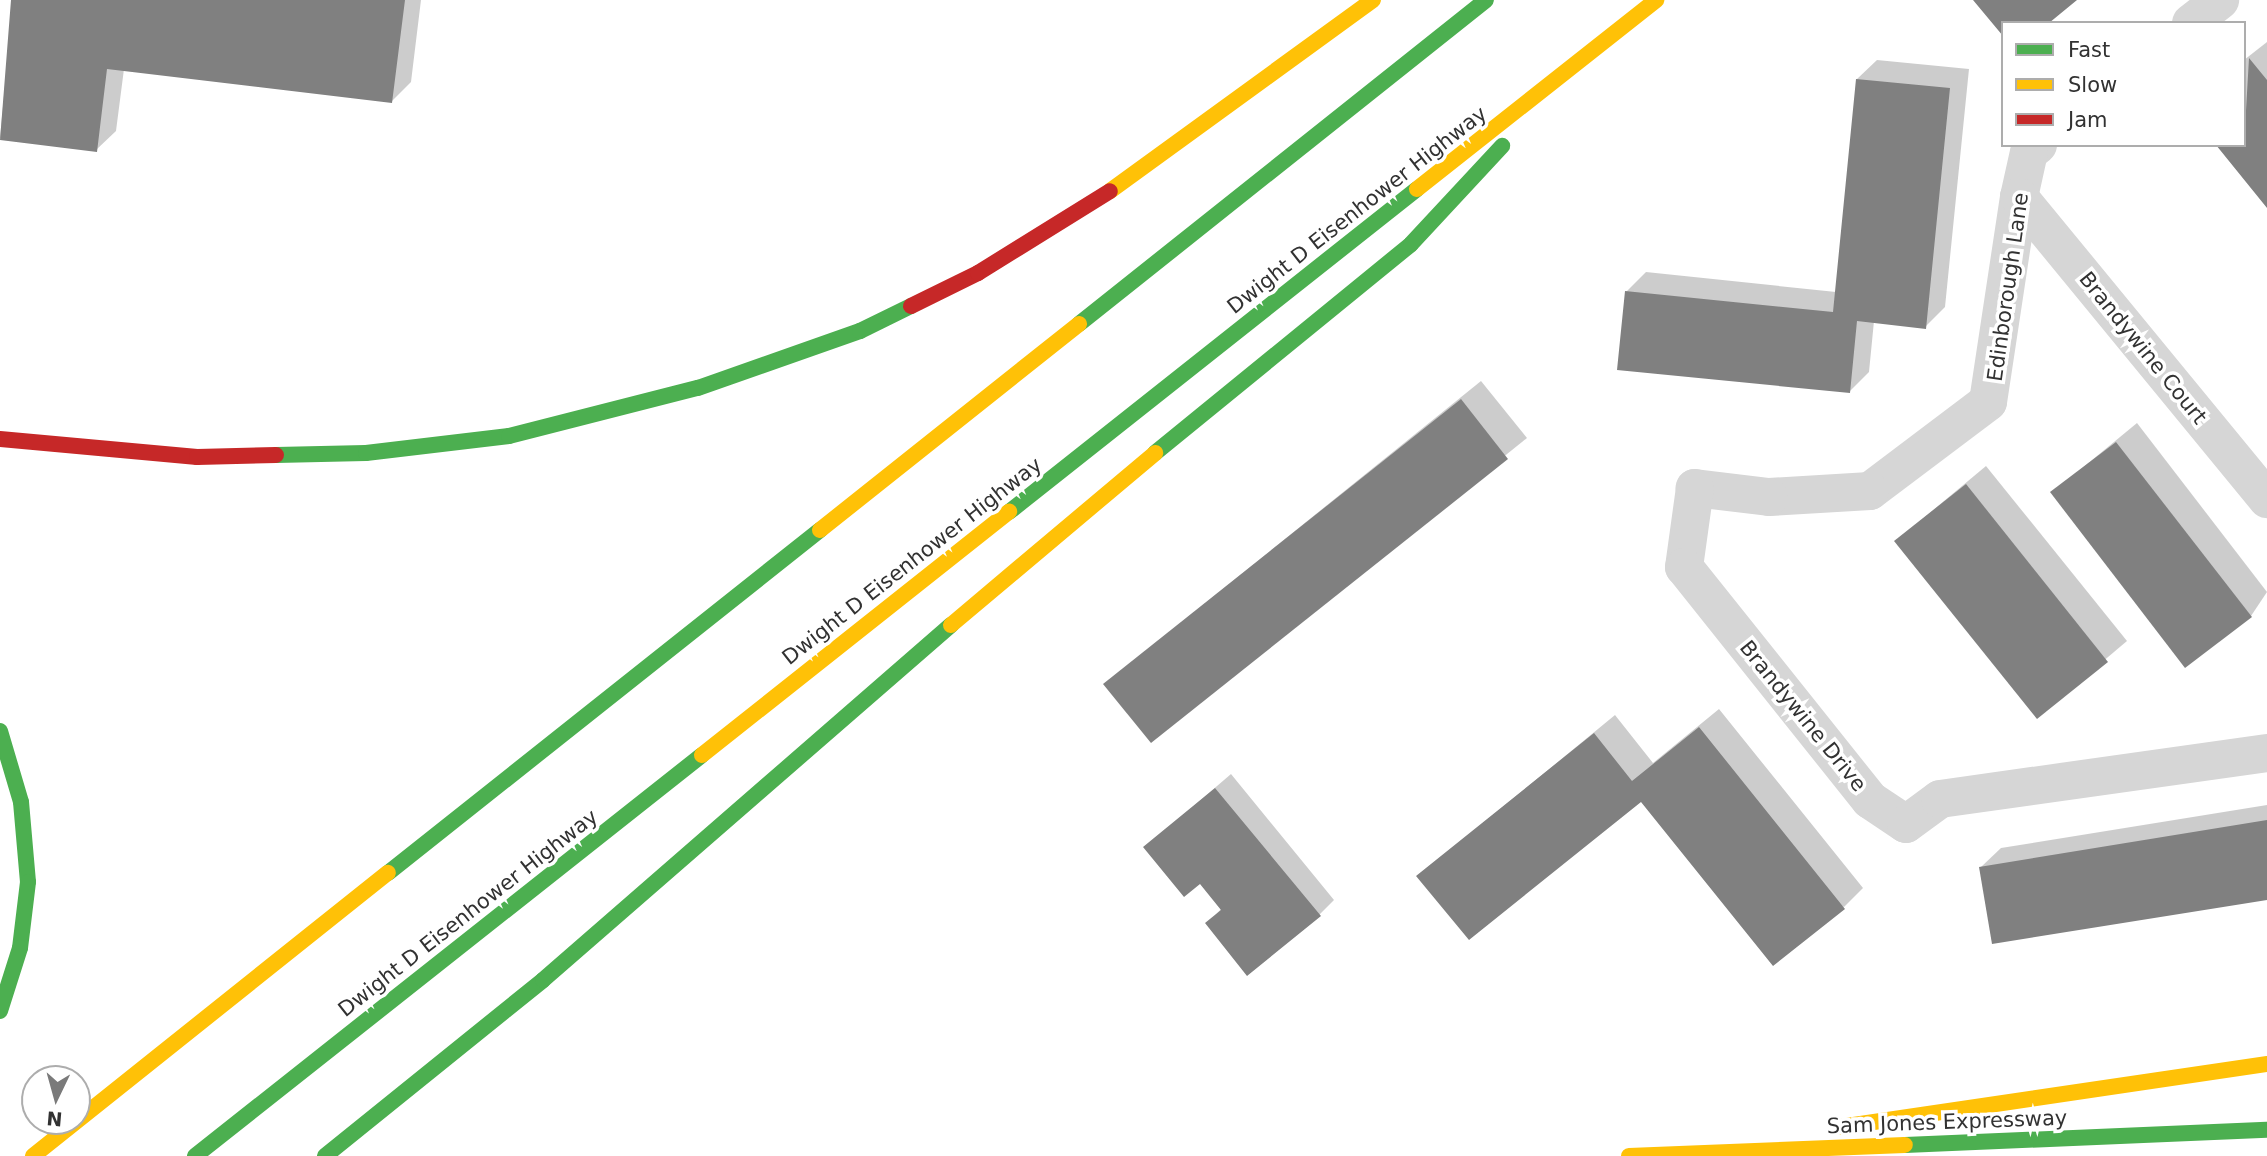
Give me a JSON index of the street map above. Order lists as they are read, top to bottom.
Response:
{
  "streets": {
    "highway": ["Dwight D Eisenhower Highway", "Sam Jones Expressway"],
    "street": ["Edinborough Lane", "Brandywine Court", "Brandywine Drive"]
  },
  "crossings": [
    ["Edinborough Lane", "Brandywine Court"],
    ["Edinborough Lane", "Brandywine Drive"]
  ],
  "legend": ["Fast", "Slow", "Jam"],
  "north": "bottom"
}
